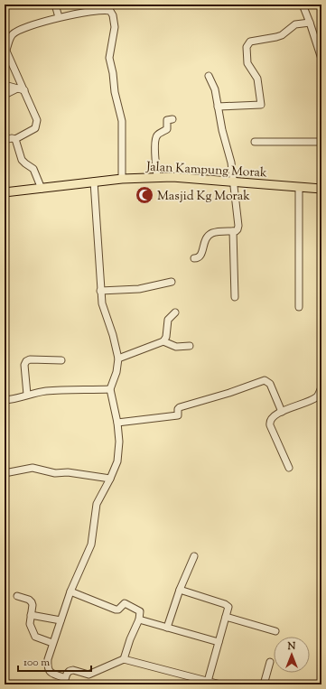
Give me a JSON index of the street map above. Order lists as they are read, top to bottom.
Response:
{
  "streets": {
    "main road": ["Jalan Kampung Morak"]
  },
  "places": {
    "mosque": ["Masjid Kg Morak"]
  },
  "scale_bar": "100 m",
  "north": "top"
}
